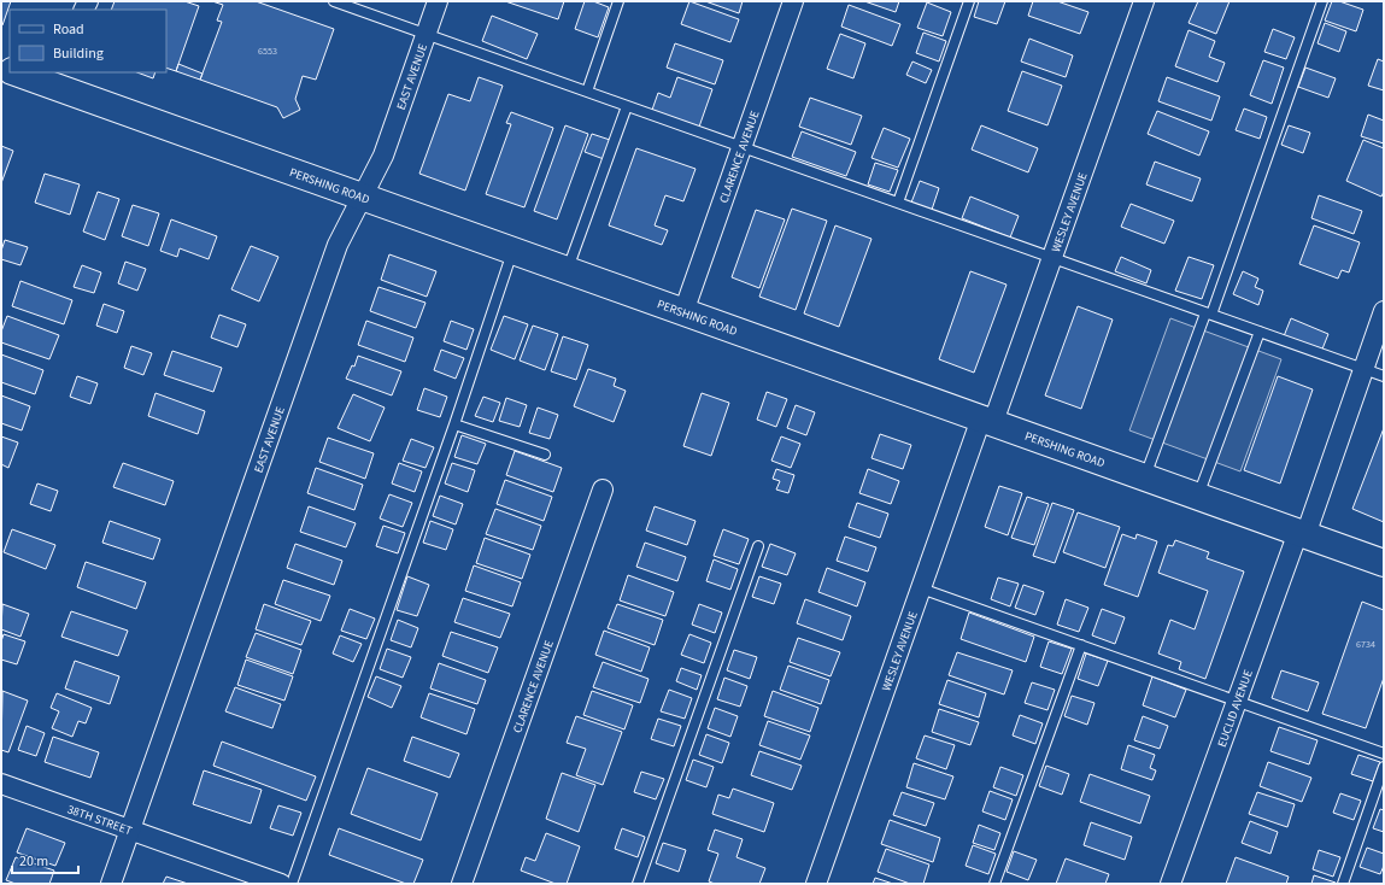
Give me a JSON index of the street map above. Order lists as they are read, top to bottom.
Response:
{
  "streets": {
    "main road": ["PERSHING ROAD"],
    "street": [
      "EAST AVENUE",
      "CLARENCE AVENUE",
      "WESLEY AVENUE",
      "EUCLID AVENUE",
      "38TH STREET"
    ]
  },
  "crossings": [
    ["EAST AVENUE", "PERSHING ROAD"],
    ["EAST AVENUE", "38TH STREET"],
    ["CLARENCE AVENUE", "PERSHING ROAD"],
    ["PERSHING ROAD", "WESLEY AVENUE"],
    ["PERSHING ROAD", "EUCLID AVENUE"]
  ],
  "house_numbers": ["6553", "6734"],
  "legend": ["Road", "Building"],
  "scale_bar": "20 m"
}
